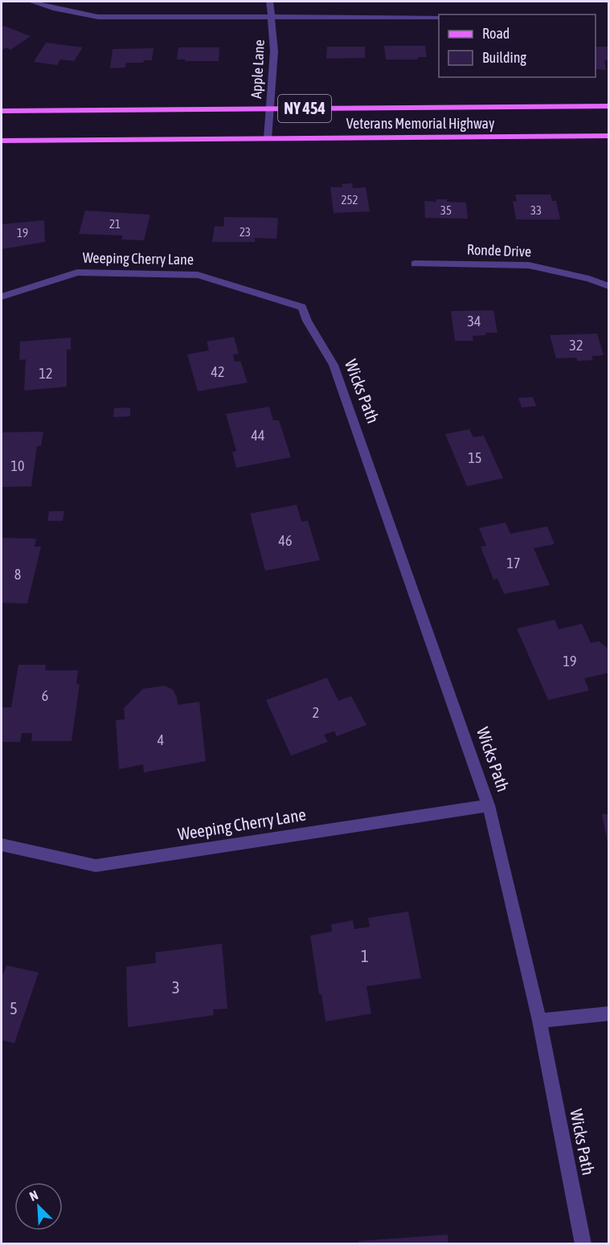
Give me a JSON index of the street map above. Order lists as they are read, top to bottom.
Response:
{
  "streets": {
    "main road": ["NY 454", "Veterans Memorial Highway"],
    "street": [
      "Apple Lane",
      "Ronde Drive",
      "Weeping Cherry Lane",
      "Wicks Path"
    ]
  },
  "crossings": [
    ["Apple Lane", "Veterans Memorial Highway"],
    ["Weeping Cherry Lane", "Wicks Path"]
  ],
  "house_numbers": [
    "252",
    "35",
    "33",
    "21",
    "23",
    "19",
    "34",
    "32",
    "42",
    "12",
    "44",
    "15",
    "10",
    "46",
    "17",
    "8",
    "19",
    "6",
    "2",
    "4",
    "1",
    "3",
    "5"
  ],
  "legend": ["Road", "Building"],
  "north": "top left"
}
